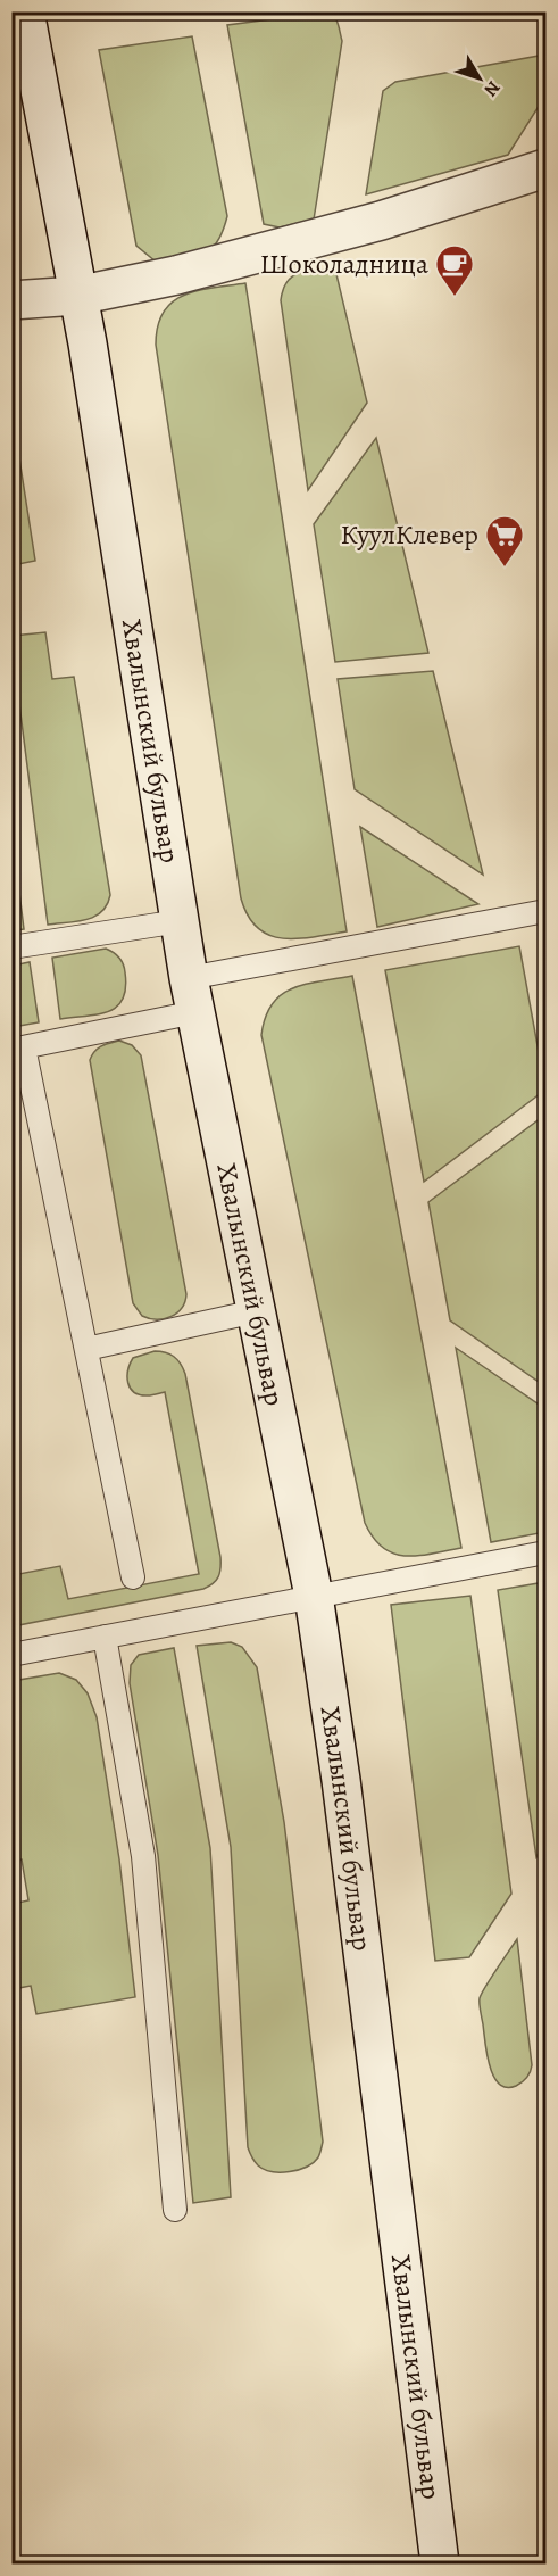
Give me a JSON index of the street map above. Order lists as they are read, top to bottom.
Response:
{
  "streets": {
    "street": ["Хвалынский бульвар"]
  },
  "places": {
    "cafe": ["Шоколадница"],
    "supermarket": ["КуулКлевер"]
  },
  "north": "bottom right"
}
